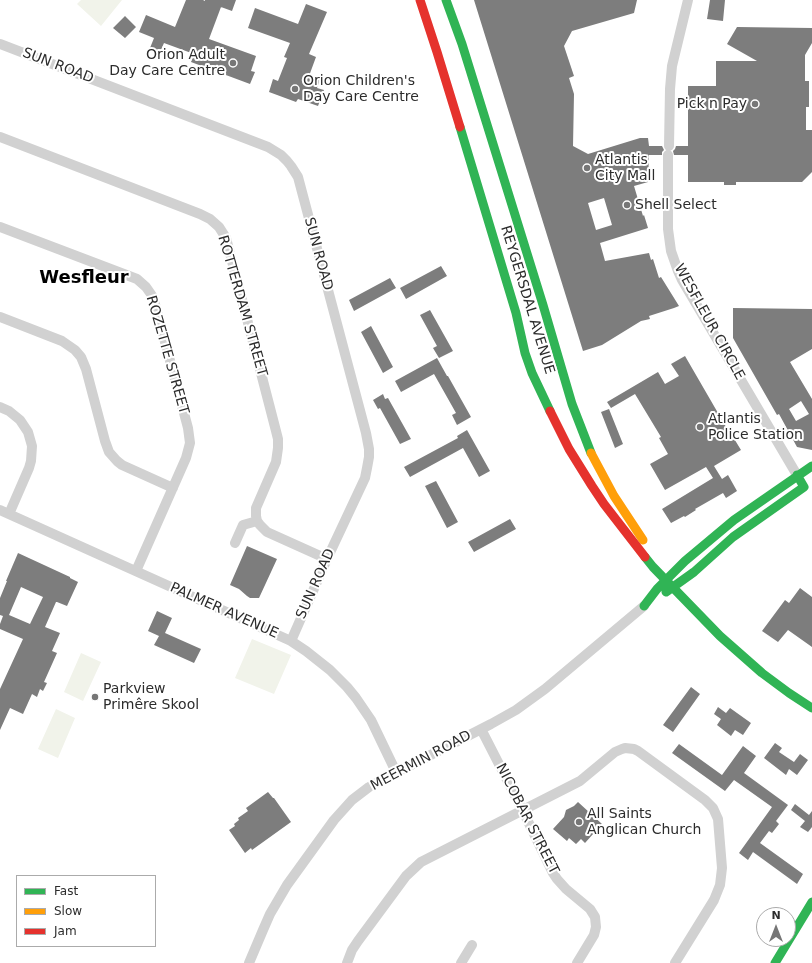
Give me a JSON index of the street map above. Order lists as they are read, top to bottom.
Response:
{
  "streets": {
    "main road": ["REYGERSDAL AVENUE", "WESFLEUR CIRCLE", "MEERMIN ROAD"],
    "street": [
      "SUN ROAD",
      "ROTTERDAM STREET",
      "ROZETTE STREET",
      "PALMER AVENUE",
      "NICOBAR STREET"
    ]
  },
  "crossings": [
    ["SUN ROAD", "PALMER AVENUE"],
    ["REYGERSDAL AVENUE", "WESFLEUR CIRCLE"],
    ["REYGERSDAL AVENUE", "MEERMIN ROAD"],
    ["WESFLEUR CIRCLE", "MEERMIN ROAD"],
    ["ROZETTE STREET", "PALMER AVENUE"],
    ["PALMER AVENUE", "MEERMIN ROAD"],
    ["MEERMIN ROAD", "NICOBAR STREET"]
  ],
  "districts": ["Wesfleur"],
  "places": [
    "Orion Adult Day Care Centre",
    "Orion Children's Day Care Centre",
    "Pick n Pay",
    "Atlantis City Mall",
    "Shell Select",
    "Atlantis Police Station",
    "Parkview Primêre Skool",
    "All Saints Anglican Church"
  ],
  "legend": ["Fast", "Slow", "Jam"],
  "north": "top"
}
